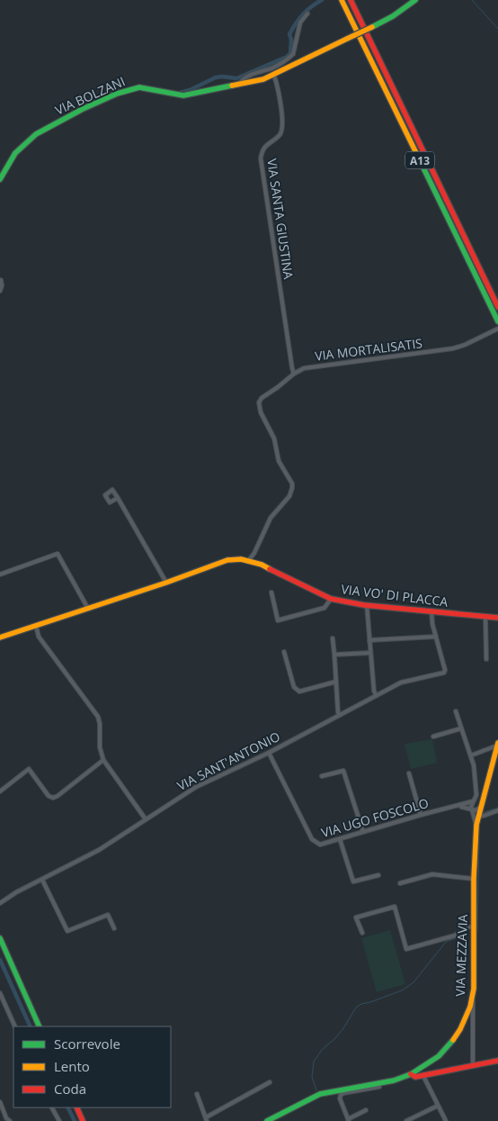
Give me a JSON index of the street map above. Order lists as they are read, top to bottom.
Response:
{
  "streets": {
    "main road": [
      "VIA BOLZANI",
      "A13",
      "VIA VO' DI PLACCA",
      "VIA MEZZAVIA"
    ],
    "street": [
      "VIA SANTA GIUSTINA",
      "VIA MORTALISATIS",
      "VIA SANT'ANTONIO",
      "VIA UGO FOSCOLO"
    ]
  },
  "crossings": [
    ["VIA BOLZANI", "VIA SANTA GIUSTINA"],
    ["VIA SANTA GIUSTINA", "VIA MORTALISATIS"],
    ["VIA MORTALISATIS", "VIA VO' DI PLACCA"],
    ["VIA SANT'ANTONIO", "VIA UGO FOSCOLO"]
  ],
  "legend": ["Scorrevole", "Lento", "Coda"]
}
